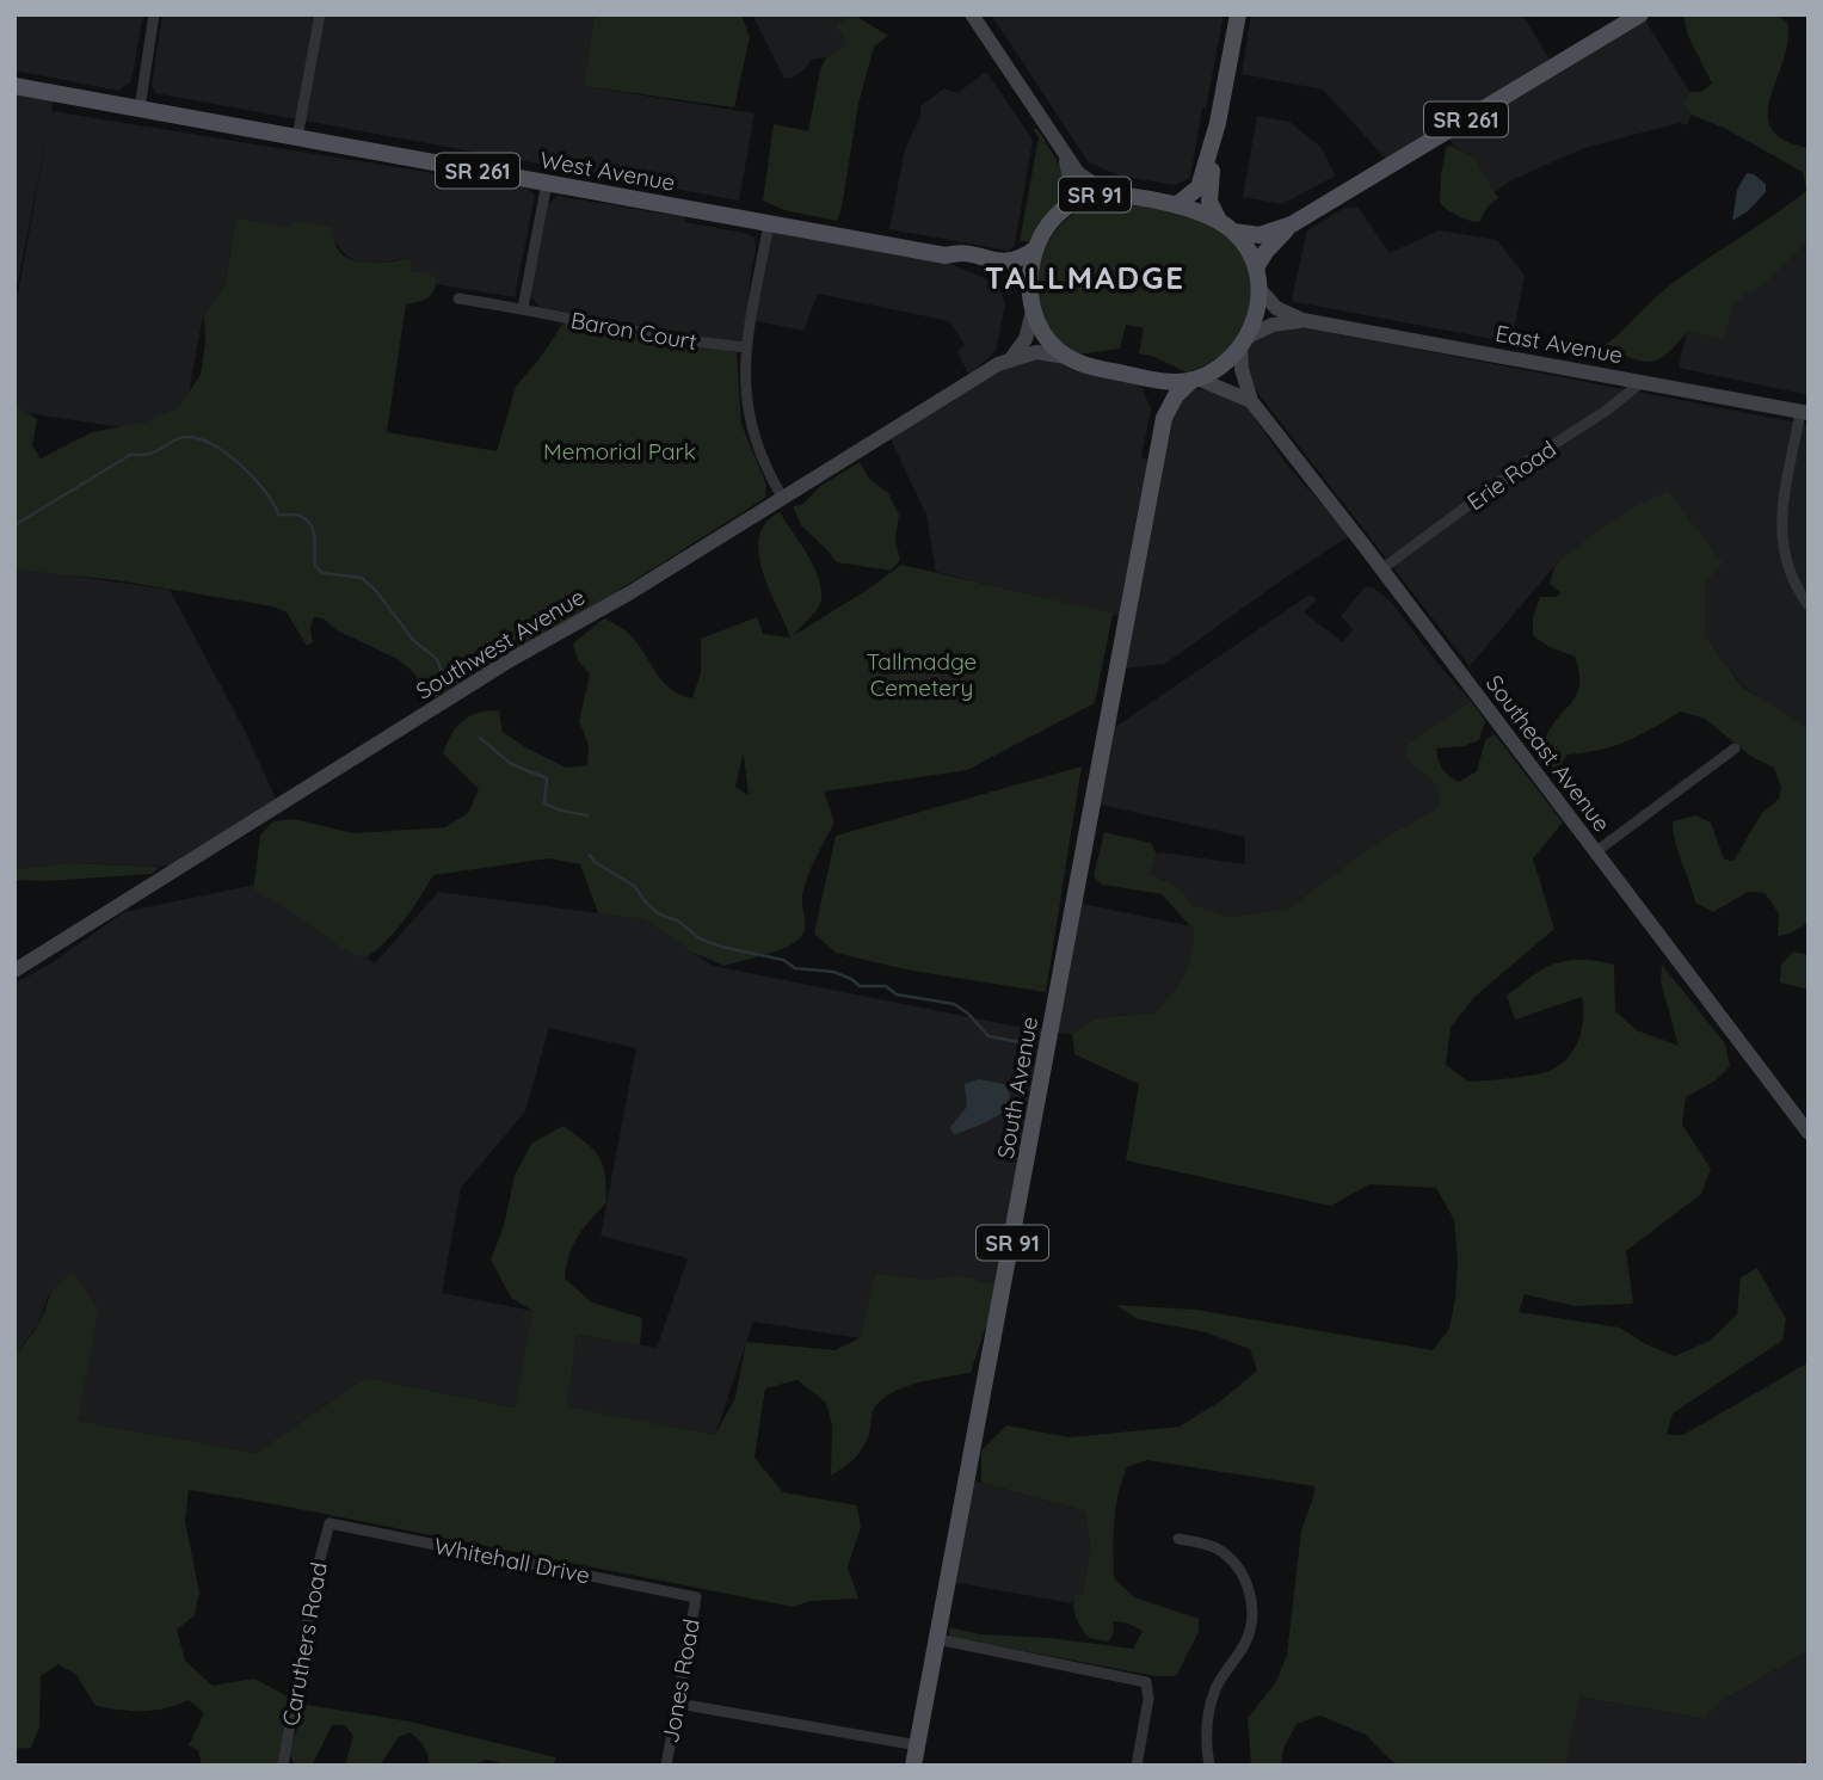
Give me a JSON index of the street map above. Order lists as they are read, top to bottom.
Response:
{
  "streets": {
    "main road": [
      "SR 261",
      "West Avenue",
      "SR 91",
      "South Avenue"
    ],
    "street": [
      "Baron Court",
      "East Avenue",
      "Erie Road",
      "Southwest Avenue",
      "Southeast Avenue",
      "Whitehall Drive",
      "Caruthers Road",
      "Jones Road"
    ]
  },
  "crossings": [
    ["SR 261", "West Avenue"],
    ["SR 261", "SR 91"],
    ["SR 261", "East Avenue"],
    ["SR 261", "Southwest Avenue"],
    ["SR 261", "Southeast Avenue"],
    ["SR 261", "South Avenue"],
    ["West Avenue", "SR 91"],
    ["West Avenue", "East Avenue"],
    ["West Avenue", "Southwest Avenue"],
    ["West Avenue", "Southeast Avenue"],
    ["West Avenue", "South Avenue"],
    ["SR 91", "East Avenue"],
    ["SR 91", "Southwest Avenue"],
    ["SR 91", "Southeast Avenue"],
    ["SR 91", "South Avenue"],
    ["East Avenue", "Erie Road"],
    ["East Avenue", "Southwest Avenue"],
    ["East Avenue", "Southeast Avenue"],
    ["East Avenue", "South Avenue"],
    ["Erie Road", "Southeast Avenue"],
    ["Southwest Avenue", "Southeast Avenue"],
    ["Southwest Avenue", "South Avenue"],
    ["Southeast Avenue", "South Avenue"],
    ["Whitehall Drive", "Caruthers Road"],
    ["Whitehall Drive", "Jones Road"]
  ],
  "districts": ["TALLMADGE"],
  "parks": ["Memorial Park", "Tallmadge Cemetery"]
}
